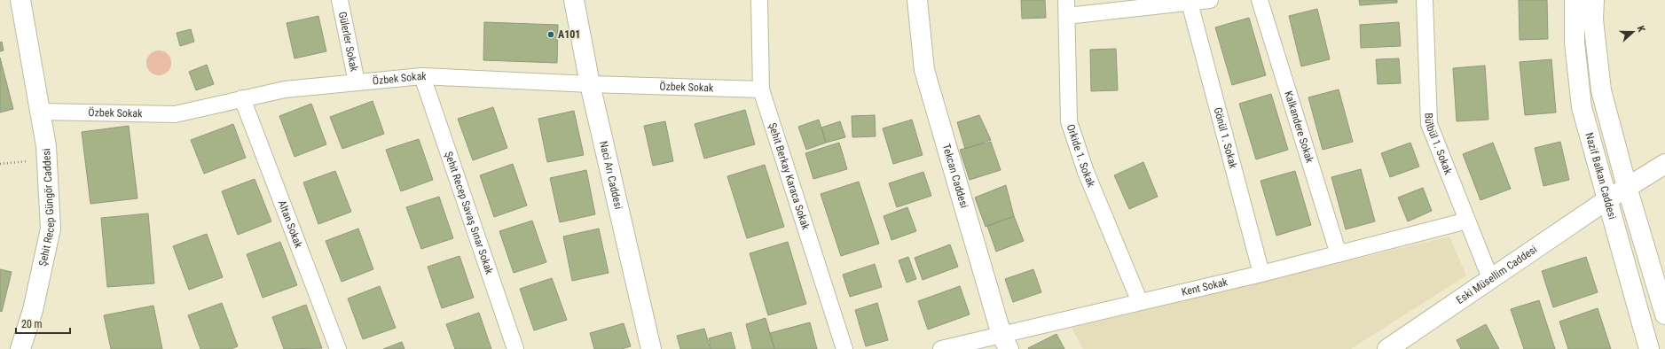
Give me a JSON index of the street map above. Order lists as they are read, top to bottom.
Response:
{
  "streets": {
    "street": [
      "Gülerler Sokak",
      "Özbek Sokak",
      "Kalkandere Sokak",
      "Gönül 1. Sokak",
      "Bülbül 1. Sokak",
      "Orkide 1. Sokak",
      "Naci Arı Caddesi",
      "Şehit Berkay Karaca Sokak",
      "Tekcan Caddesi",
      "Nazif Balkan Caddesi",
      "Şehit Recep Güngör Caddesi",
      "Şehit Recep Savaş Sınar Sokak",
      "Altan Sokak",
      "Eski Müsellim Caddesi",
      "Kent Sokak"
    ]
  },
  "crossings": [
    ["Gülerler Sokak", "Özbek Sokak"],
    ["Özbek Sokak", "Naci Arı Caddesi"],
    ["Özbek Sokak", "Şehit Berkay Karaca Sokak"],
    ["Özbek Sokak", "Şehit Recep Güngör Caddesi"],
    ["Özbek Sokak", "Şehit Recep Savaş Sınar Sokak"],
    ["Özbek Sokak", "Altan Sokak"],
    ["Kalkandere Sokak", "Kent Sokak"],
    ["Gönül 1. Sokak", "Kent Sokak"],
    ["Bülbül 1. Sokak", "Eski Müsellim Caddesi"],
    ["Bülbül 1. Sokak", "Kent Sokak"],
    ["Orkide 1. Sokak", "Kent Sokak"],
    ["Tekcan Caddesi", "Kent Sokak"],
    ["Nazif Balkan Caddesi", "Eski Müsellim Caddesi"]
  ],
  "places": ["A101"],
  "scale_bar": "20 m",
  "north": "right"
}
